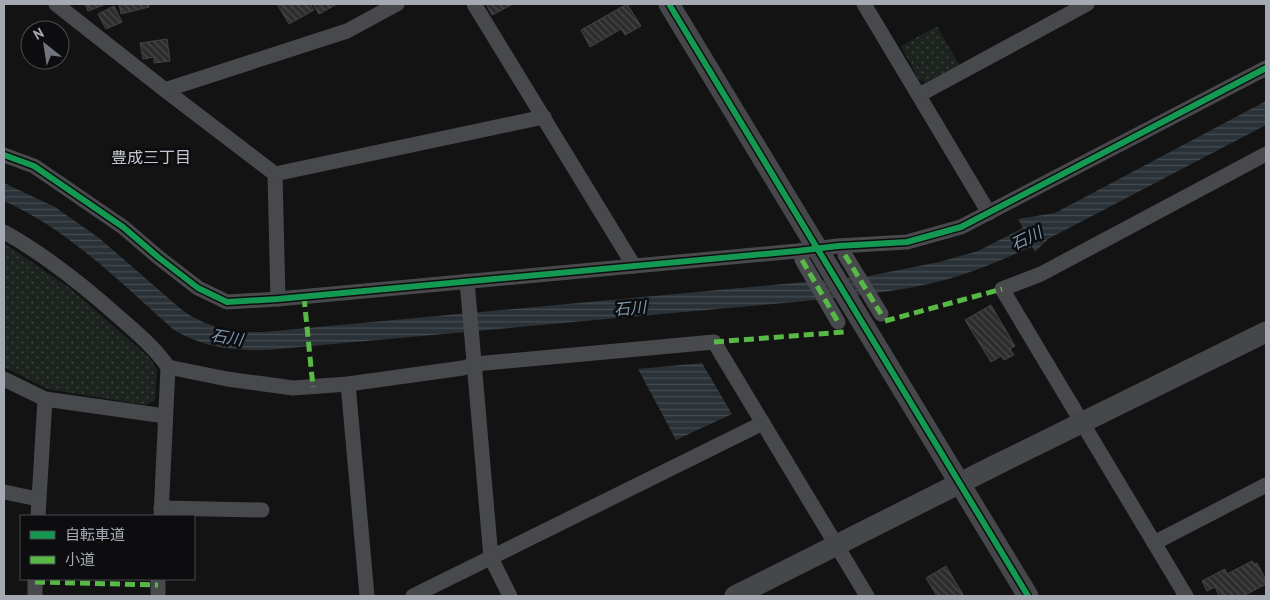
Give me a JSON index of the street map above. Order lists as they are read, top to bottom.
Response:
{
  "districts": ["豊成三丁目"],
  "water": ["石川"],
  "legend": ["自転車道", "小道"],
  "north": "top left"
}
